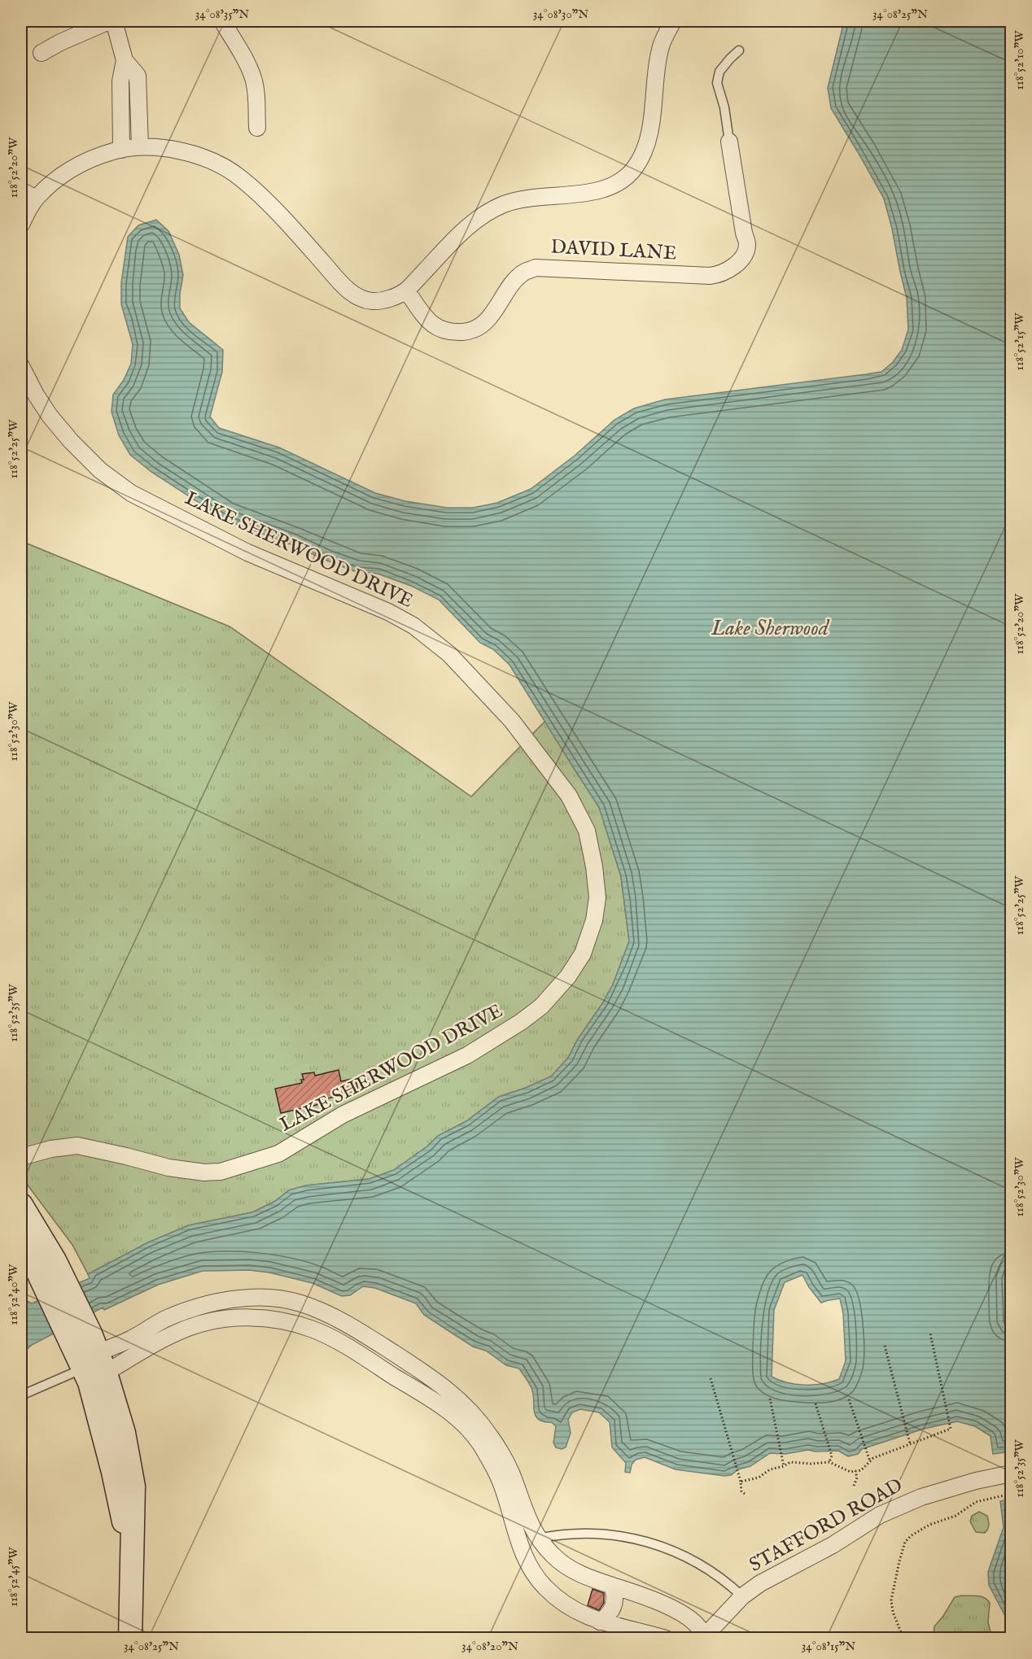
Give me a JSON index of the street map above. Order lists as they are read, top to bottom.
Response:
{
  "streets": {
    "street": ["DAVID LANE", "LAKE SHERWOOD DRIVE", "STAFFORD ROAD"]
  },
  "water": ["Lake Sherwood"],
  "coordinates": [
    "34°08'35\"N",
    "34°08'30\"N",
    "34°08'25\"N",
    "118°52'10\"W",
    "118°52'20\"W",
    "118°52'15\"W",
    "118°52'25\"W",
    "118°52'30\"W",
    "118°52'35\"W",
    "118°52'40\"W",
    "118°52'45\"W",
    "34°08'20\"N",
    "34°08'15\"N"
  ]
}
